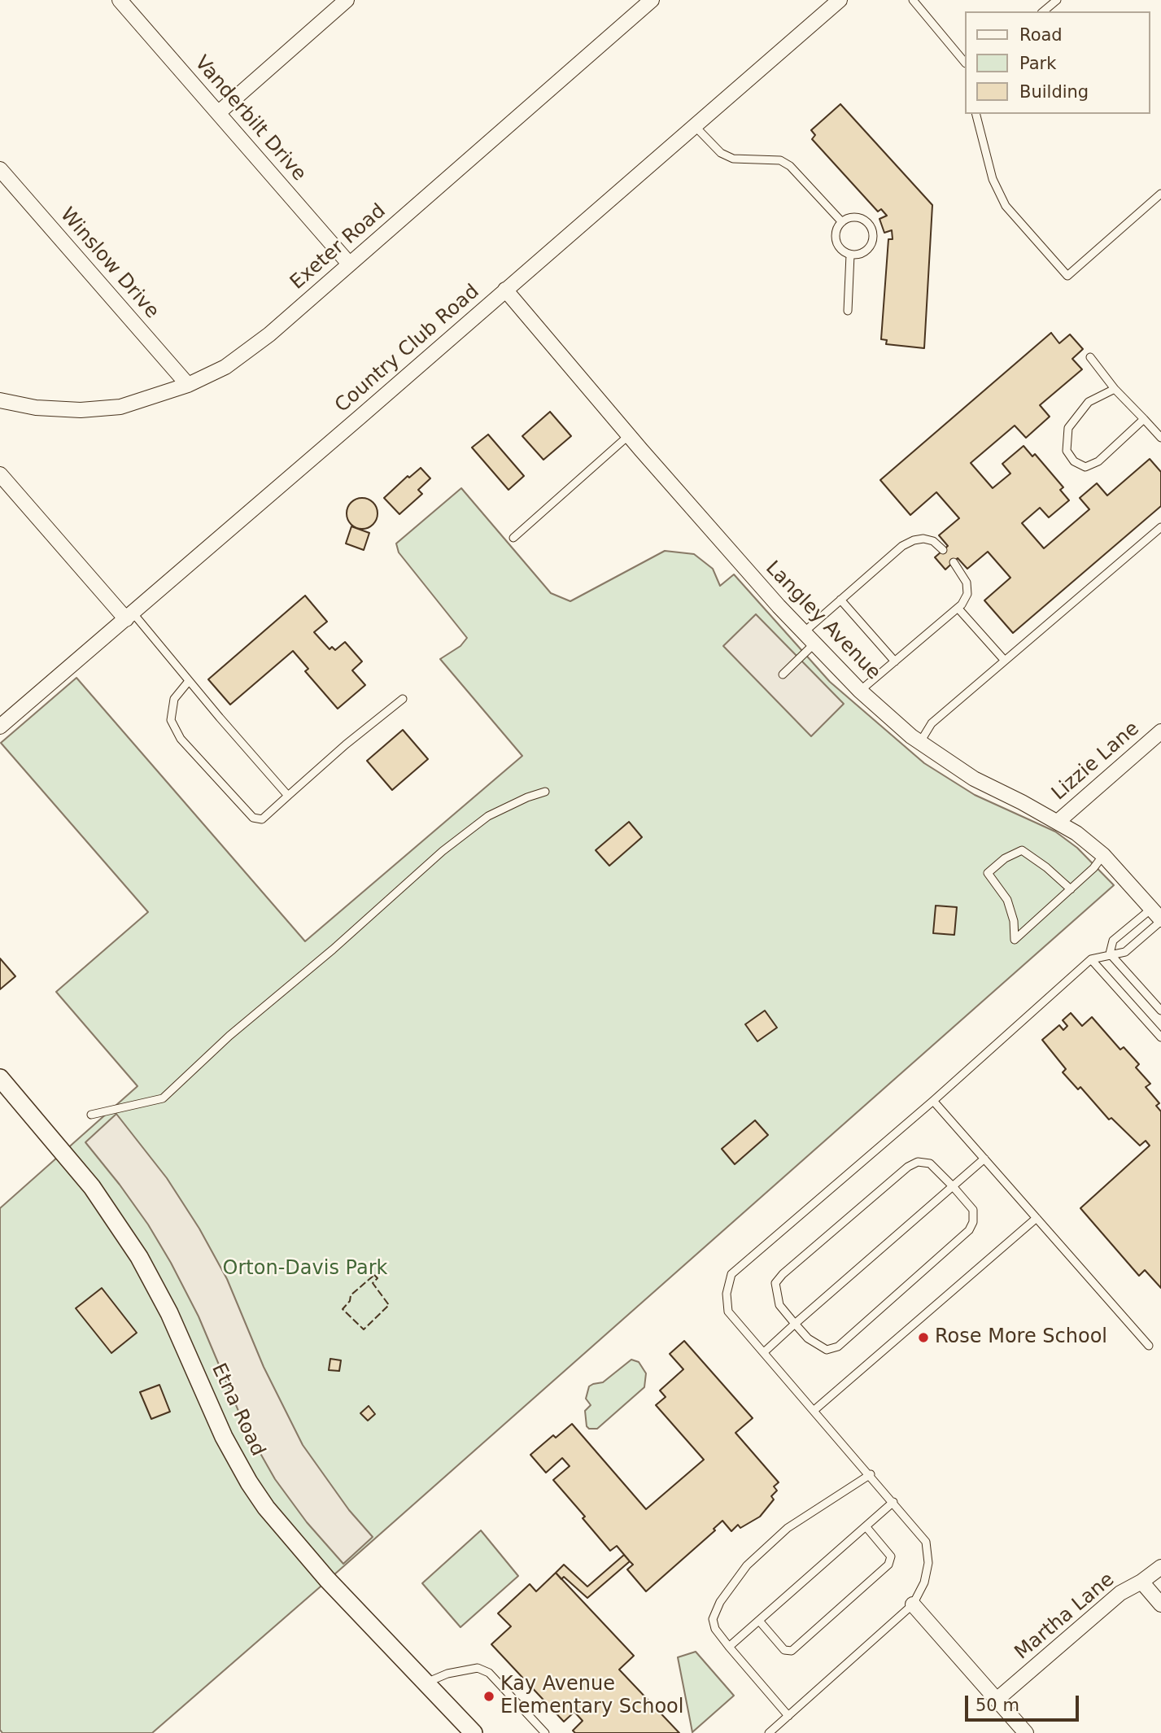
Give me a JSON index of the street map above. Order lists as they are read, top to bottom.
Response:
{
  "streets": {
    "street": [
      "Vanderbilt Drive",
      "Exeter Road",
      "Winslow Drive",
      "Country Club Road",
      "Langley Avenue",
      "Lizzie Lane",
      "Etna Road",
      "Martha Lane"
    ]
  },
  "crossings": [
    ["Vanderbilt Drive", "Exeter Road"],
    ["Exeter Road", "Winslow Drive"],
    ["Country Club Road", "Langley Avenue"],
    ["Langley Avenue", "Lizzie Lane"]
  ],
  "parks": ["Orton-Davis Park"],
  "places": ["Rose More School", "Kay Avenue Elementary School"],
  "legend": ["Road", "Park", "Building"],
  "scale_bar": "50 m"
}
